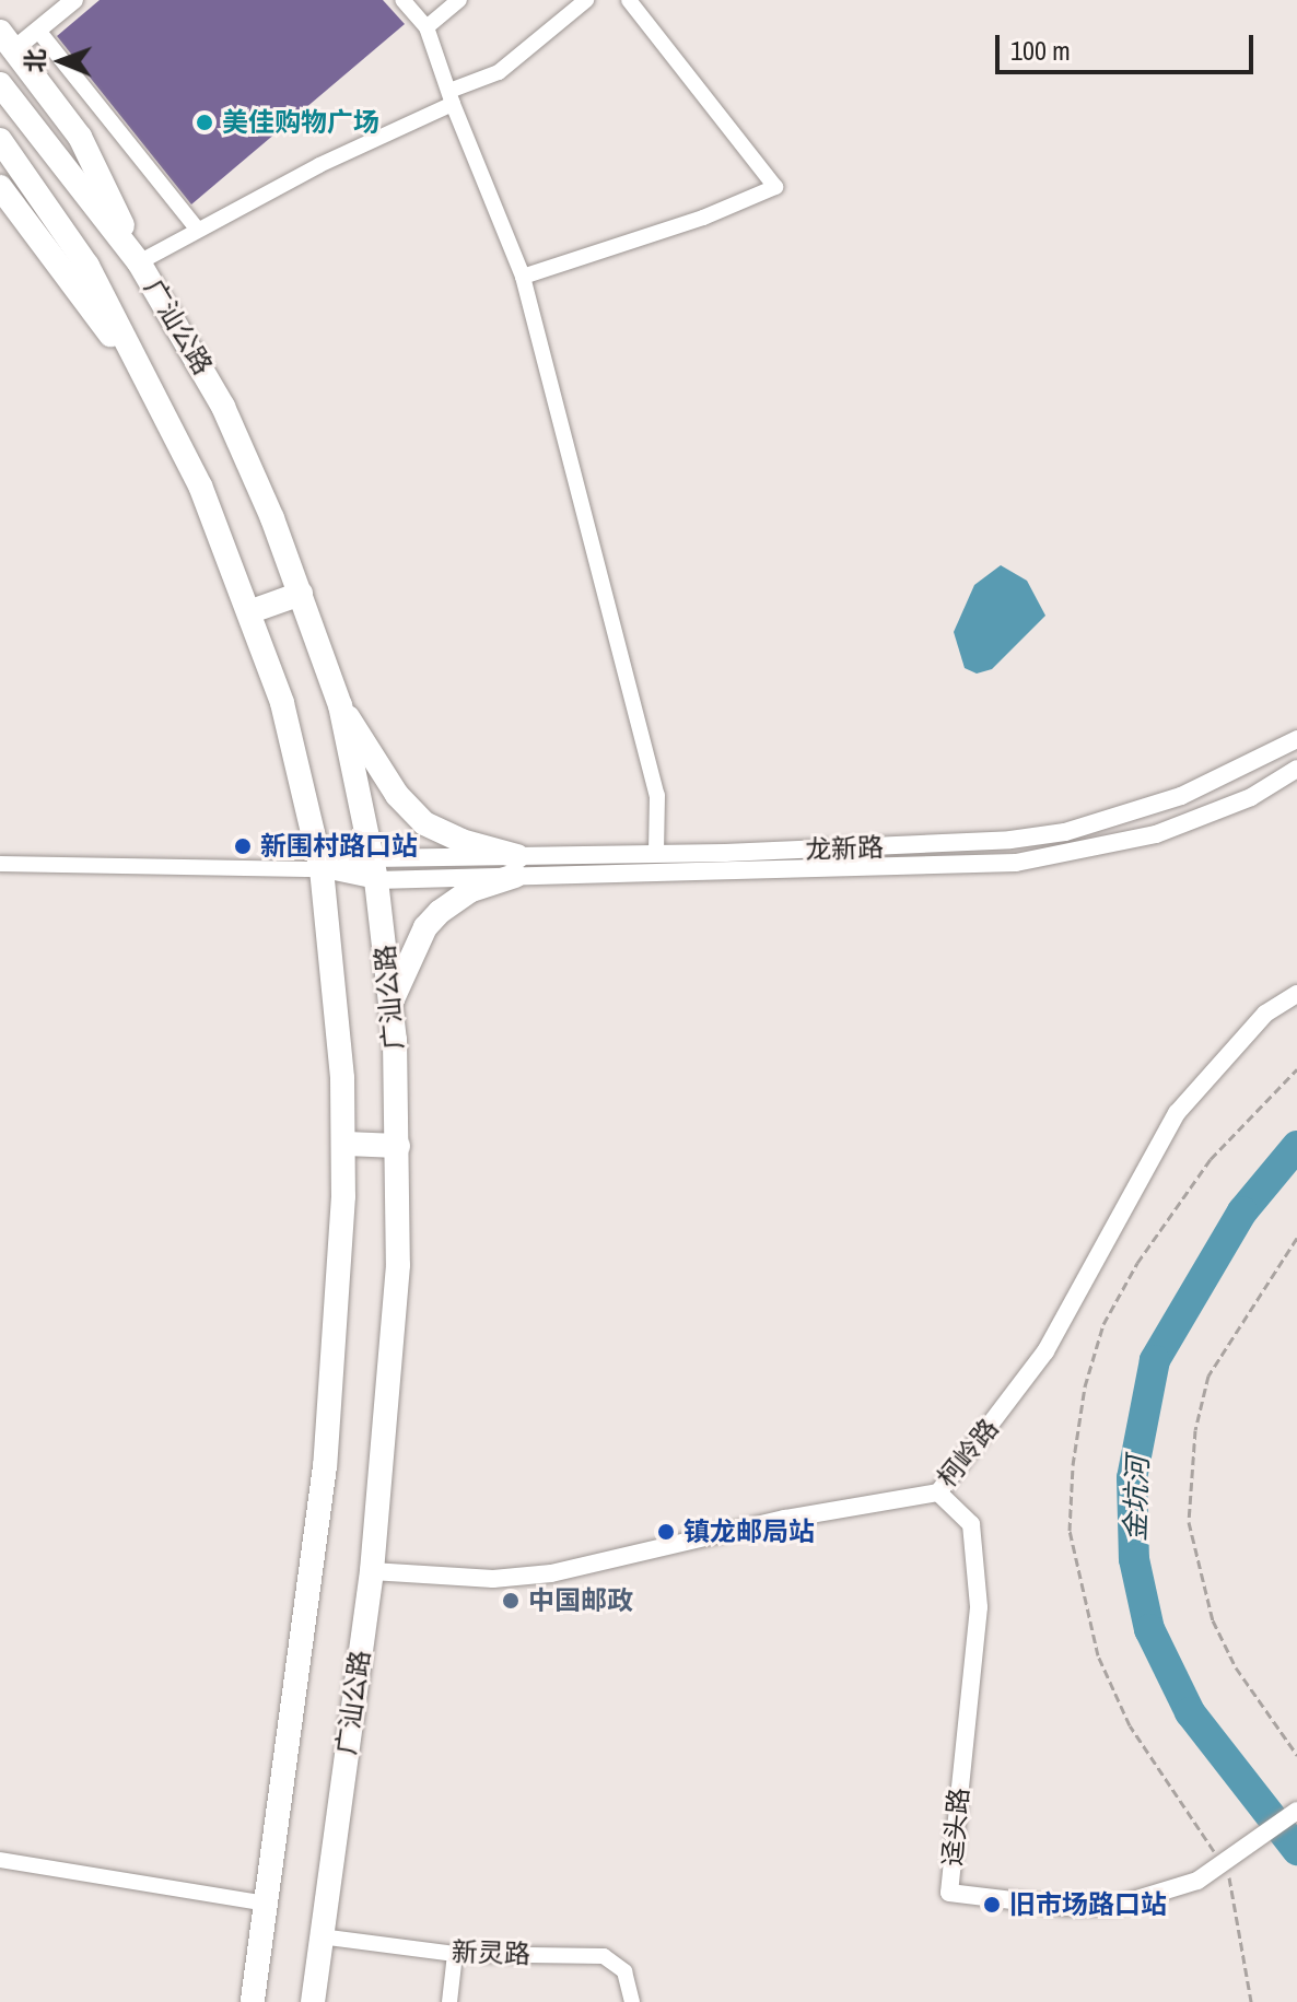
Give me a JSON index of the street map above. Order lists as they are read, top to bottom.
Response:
{
  "streets": {
    "highway": ["广汕公路"],
    "street": [
      "龙新路",
      "柯岭路",
      "迳头路",
      "新灵路"
    ]
  },
  "crossings": [
    ["广汕公路", "龙新路"],
    ["广汕公路", "柯岭路"],
    ["广汕公路", "新灵路"],
    ["柯岭路", "迳头路"]
  ],
  "water": ["金坑河"],
  "places": [
    "美佳购物广场",
    "新围村路口站",
    "镇龙邮局站",
    "中国邮政",
    "旧市场路口站"
  ],
  "scale_bar": "100 m",
  "north": "left"
}
